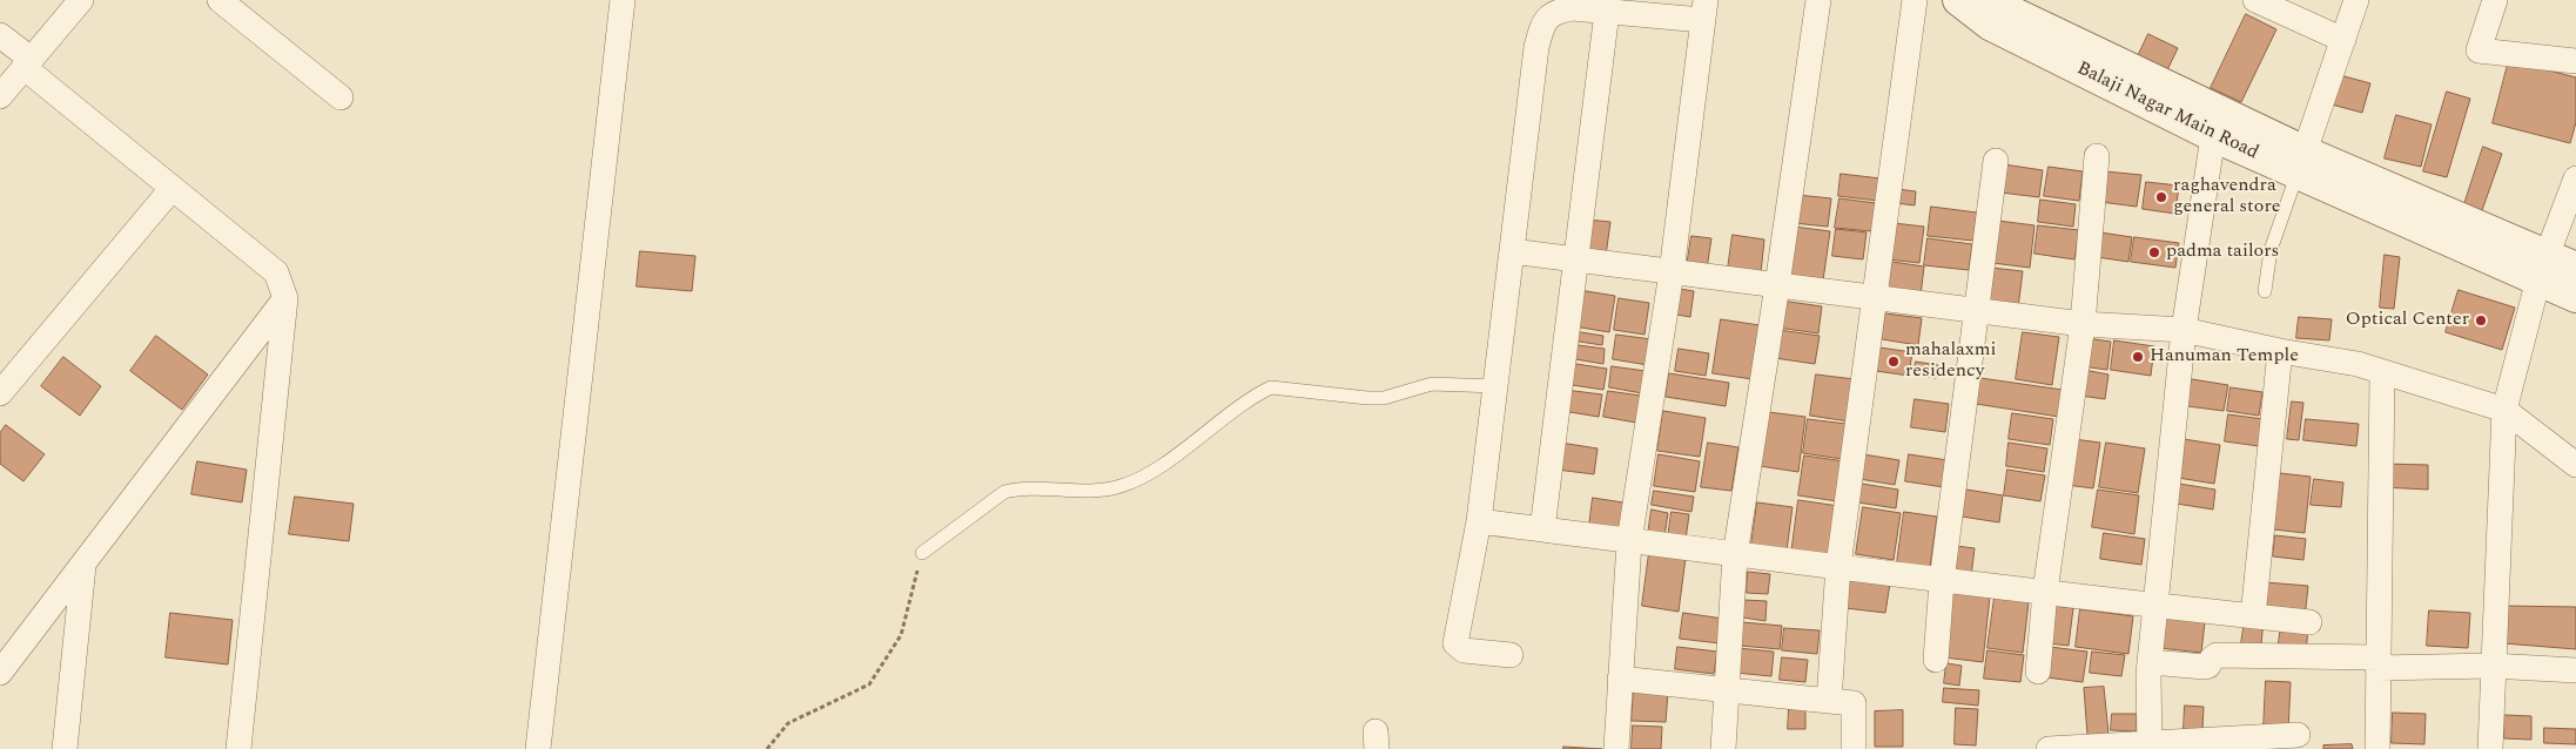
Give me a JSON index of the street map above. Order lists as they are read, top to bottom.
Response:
{
  "streets": {
    "street": ["Balaji Nagar Main Road"]
  },
  "places": [
    "raghavendra general store",
    "padma tailors",
    "Optical Center",
    "Hanuman Temple",
    "mahalaxmi residency"
  ]
}
